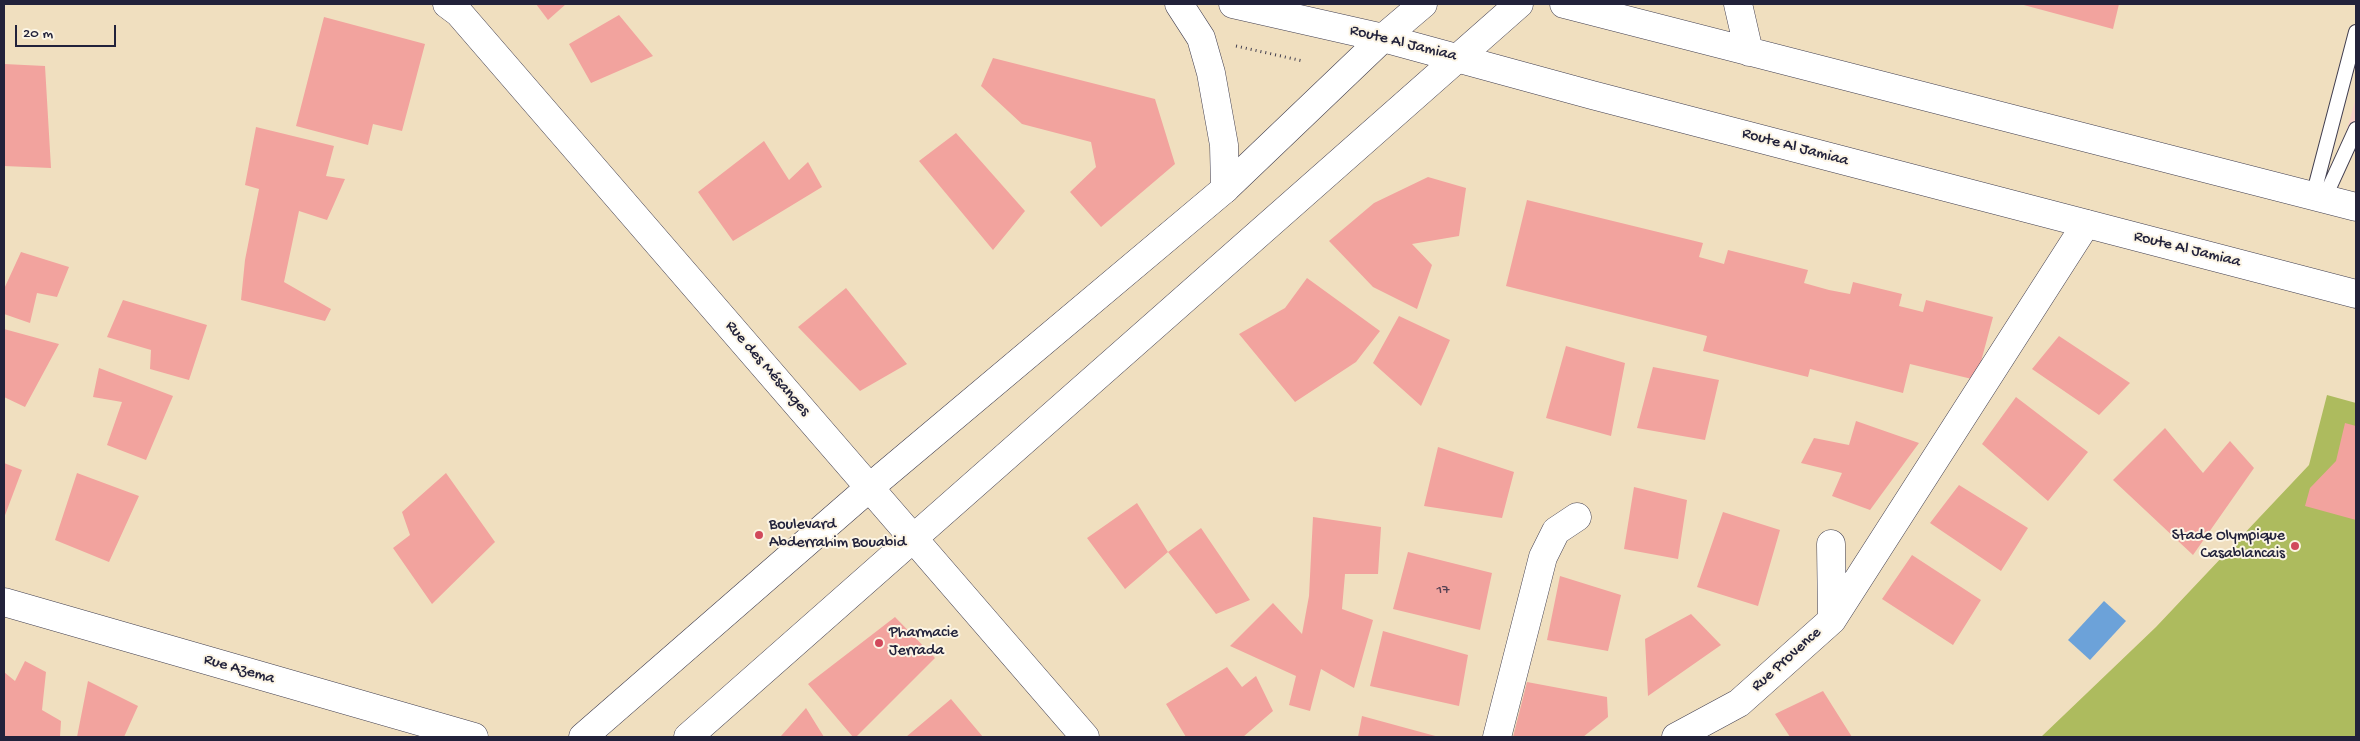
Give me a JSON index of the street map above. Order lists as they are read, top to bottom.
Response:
{
  "streets": {
    "street": [
      "Route Al Jamiaa",
      "Rue des Mésanges",
      "Rue Provence",
      "Rue Azema"
    ]
  },
  "places": ["Boulevard Abderrahim Bouabid", "Stade Olympique Casablancais", "Pharmacie Jerrada"],
  "house_numbers": ["17"],
  "scale_bar": "20 m"
}
